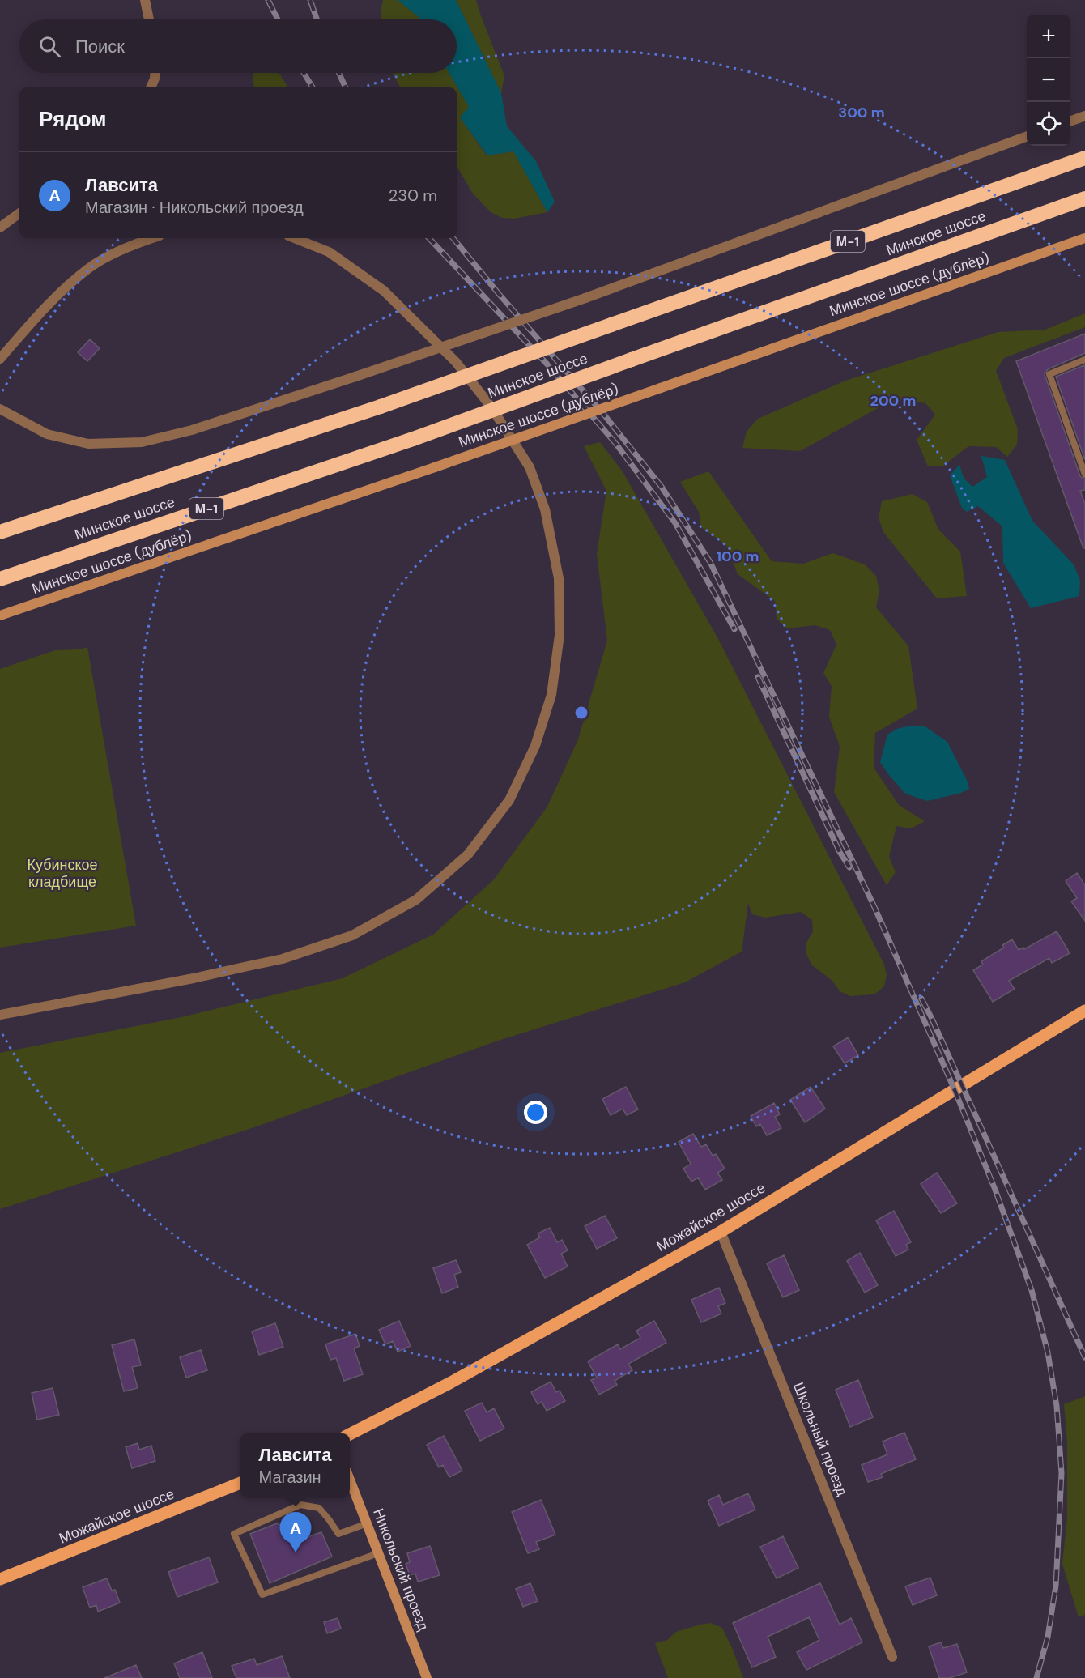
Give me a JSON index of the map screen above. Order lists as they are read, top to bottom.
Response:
{
  "streets": {
    "highway": ["Минское шоссе", "М-1"],
    "main road": ["Минское шоссе (дублёр)", "Можайское шоссе", "Никольский проезд"],
    "street": ["Школьный проезд"]
  },
  "crossings": [
    ["Можайское шоссе", "Школьный проезд"]
  ],
  "parks": ["Кубинское кладбище"],
  "page": {
    "map_buttons": ["+", "−"],
    "search": "Поиск",
    "heading": "Рядом",
    "list": [
      {
        "mark": "A",
        "name": "Лавсита",
        "note": "Магазин · Никольский проезд",
        "value": "230 m"
      }
    ],
    "popup": ["Лавсита", "Магазин"],
    "pins": "A"
  },
  "rings": ["300 m", "200 m", "100 m"]
}
